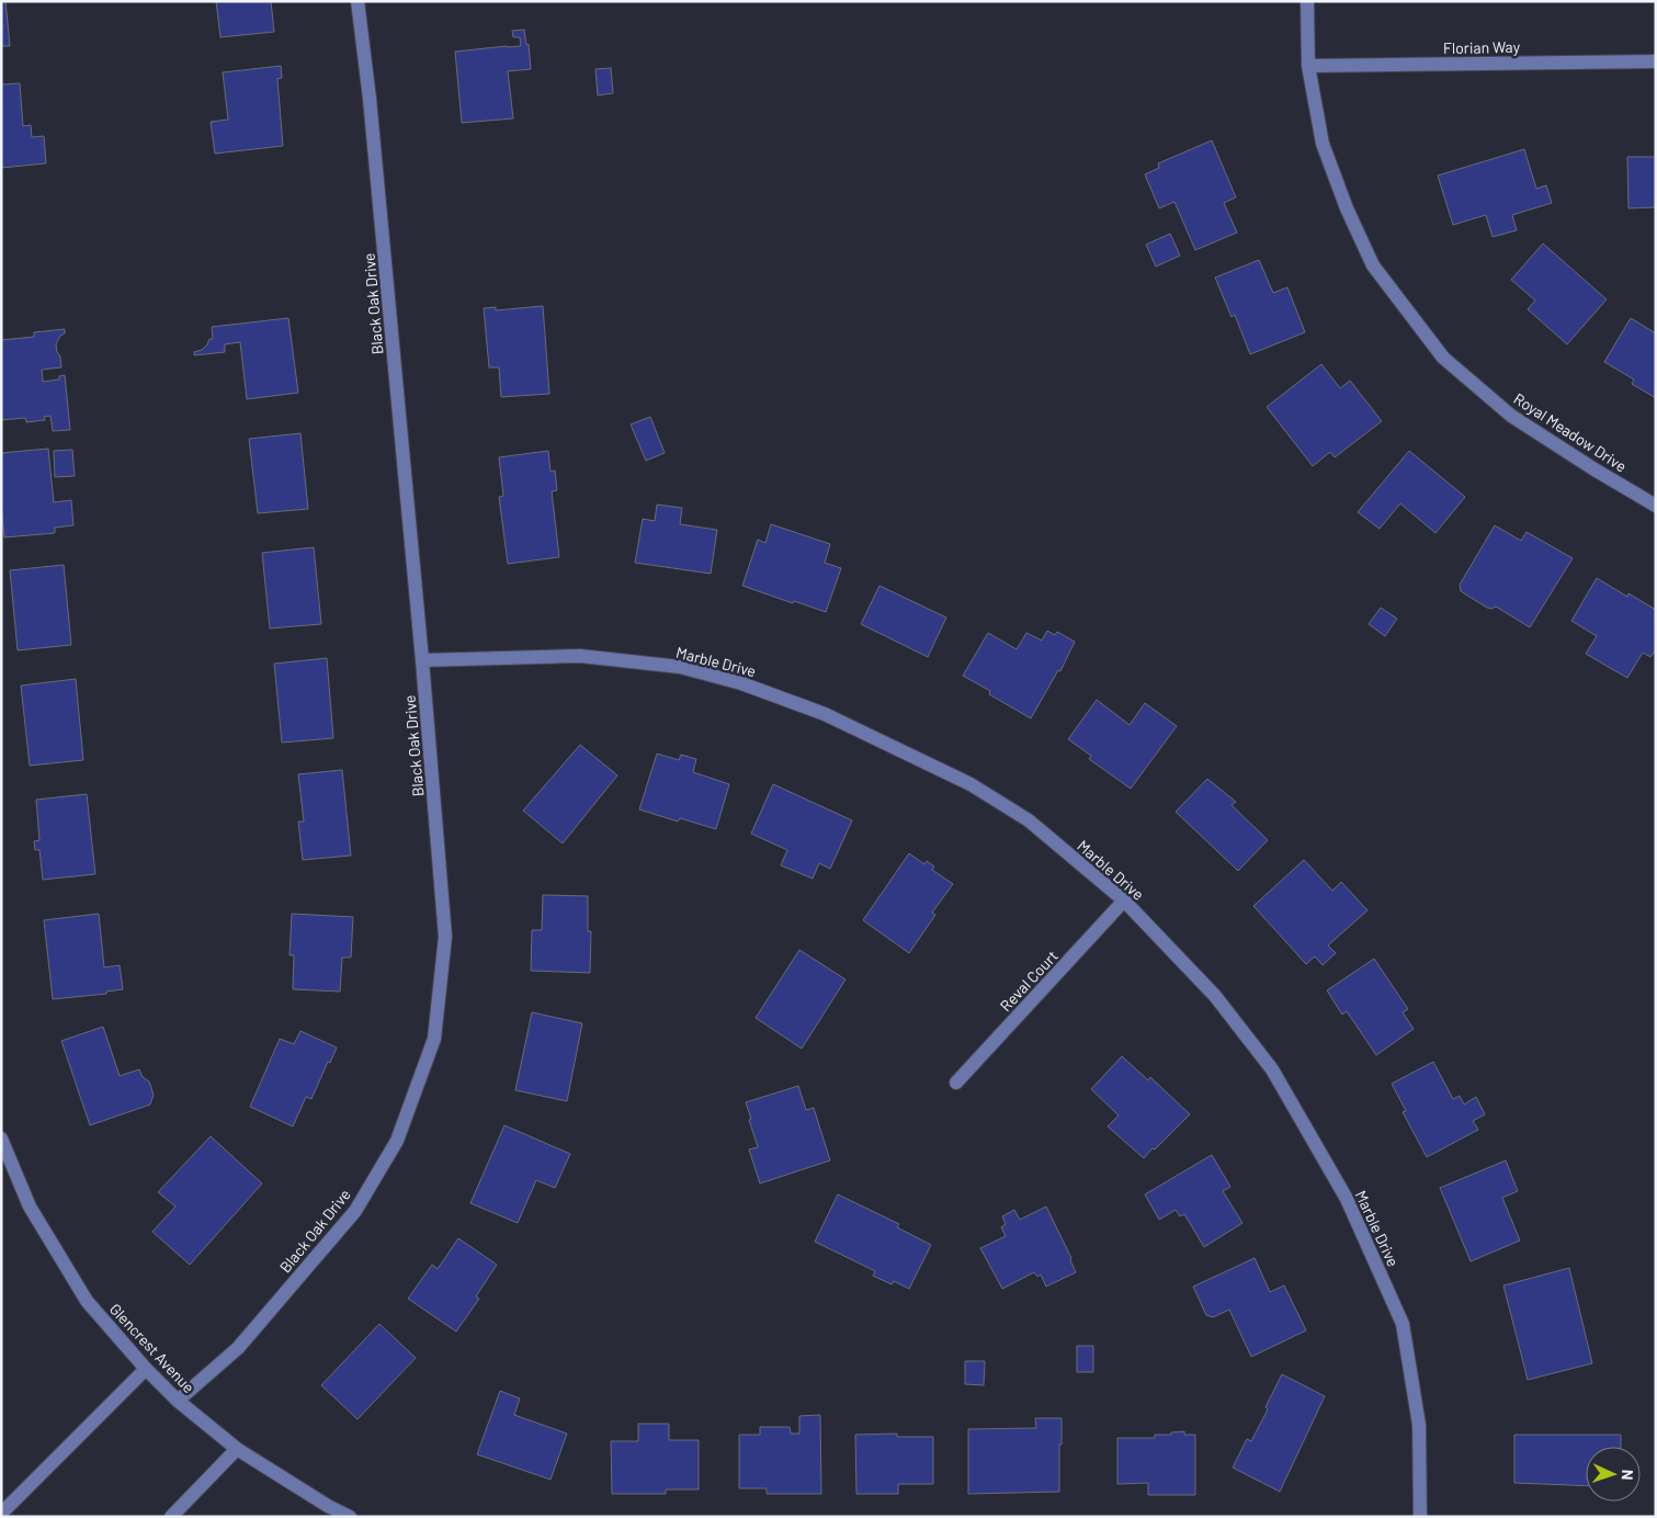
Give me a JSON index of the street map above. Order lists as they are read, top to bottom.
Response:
{
  "streets": {
    "street": [
      "Florian Way",
      "Black Oak Drive",
      "Royal Meadow Drive",
      "Marble Drive",
      "Reval Court",
      "Glencrest Avenue"
    ]
  },
  "crossings": [
    ["Florian Way", "Royal Meadow Drive"],
    ["Black Oak Drive", "Marble Drive"],
    ["Black Oak Drive", "Glencrest Avenue"],
    ["Marble Drive", "Reval Court"]
  ],
  "north": "right"
}
